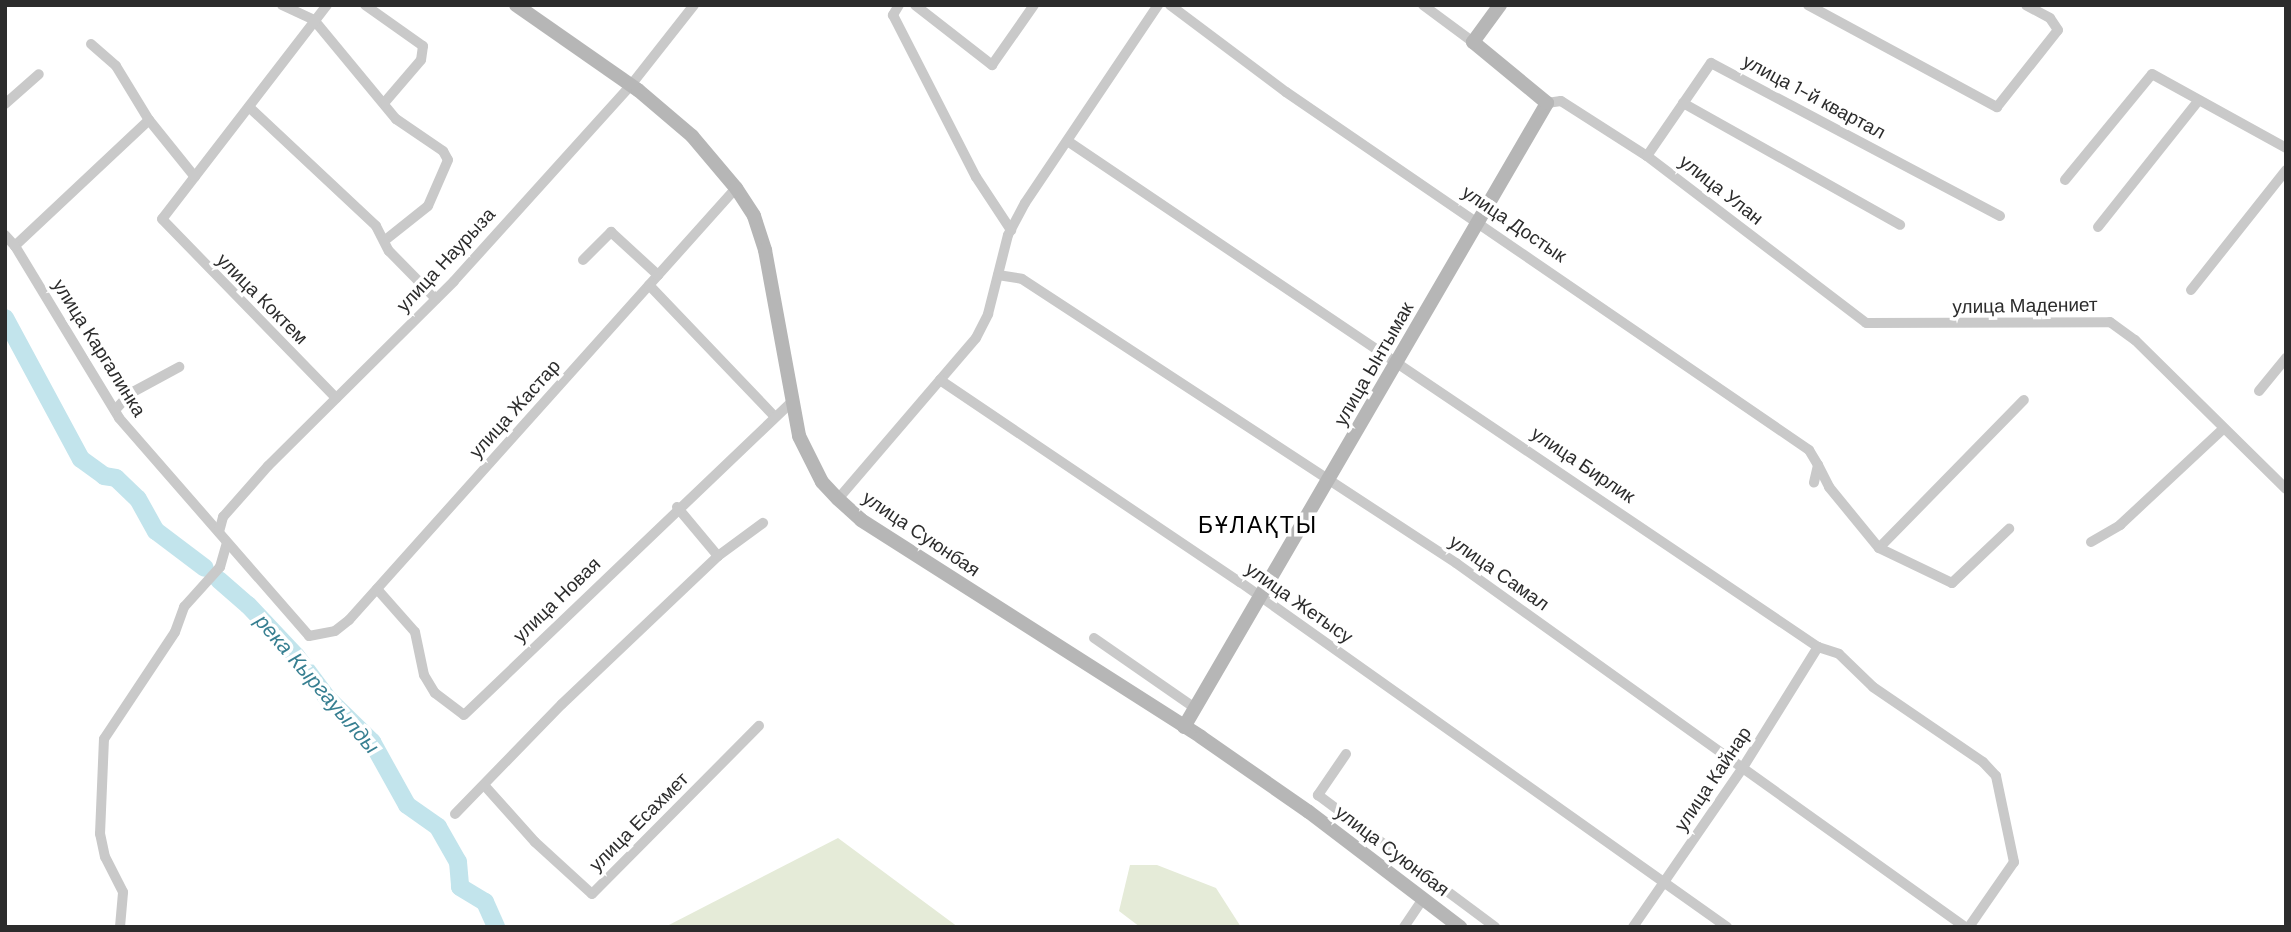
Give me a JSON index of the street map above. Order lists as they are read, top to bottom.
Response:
{
  "streets": {
    "main road": ["улица Ынтымак", "улица Суюнбая"],
    "street": [
      "улица 1-й квартал",
      "улица Улан",
      "улица Достык",
      "улица Наурыза",
      "улица Коктем",
      "улица Мадениет",
      "улица Каргалинка",
      "улица Жастар",
      "улица Бирлик",
      "улица Самал",
      "улица Новая",
      "улица Жетысу",
      "улица Кайнар",
      "улица Есахмет"
    ]
  },
  "crossings": [
    ["улица 1-й квартал", "улица Улан"],
    ["улица Улан", "улица Мадениет"],
    ["улица Улан", "улица Ынтымак"],
    ["улица Достык", "улица Ынтымак"],
    ["улица Наурыза", "улица Коктем"],
    ["улица Наурыза", "улица Каргалинка"],
    ["улица Наурыза", "улица Суюнбая"],
    ["улица Каргалинка", "улица Жастар"],
    ["улица Ынтымак", "улица Бирлик"],
    ["улица Ынтымак", "улица Суюнбая"],
    ["улица Ынтымак", "улица Самал"],
    ["улица Ынтымак", "улица Жетысу"],
    ["улица Жастар", "улица Суюнбая"],
    ["улица Жастар", "улица Новая"],
    ["улица Бирлик", "улица Самал"],
    ["улица Бирлик", "улица Кайнар"],
    ["улица Суюнбая", "улица Новая"],
    ["улица Самал", "улица Кайнар"],
    ["улица Жетысу", "улица Кайнар"]
  ],
  "districts": ["БҰЛАҚТЫ"],
  "water": ["река Кыргауылды"]
}
